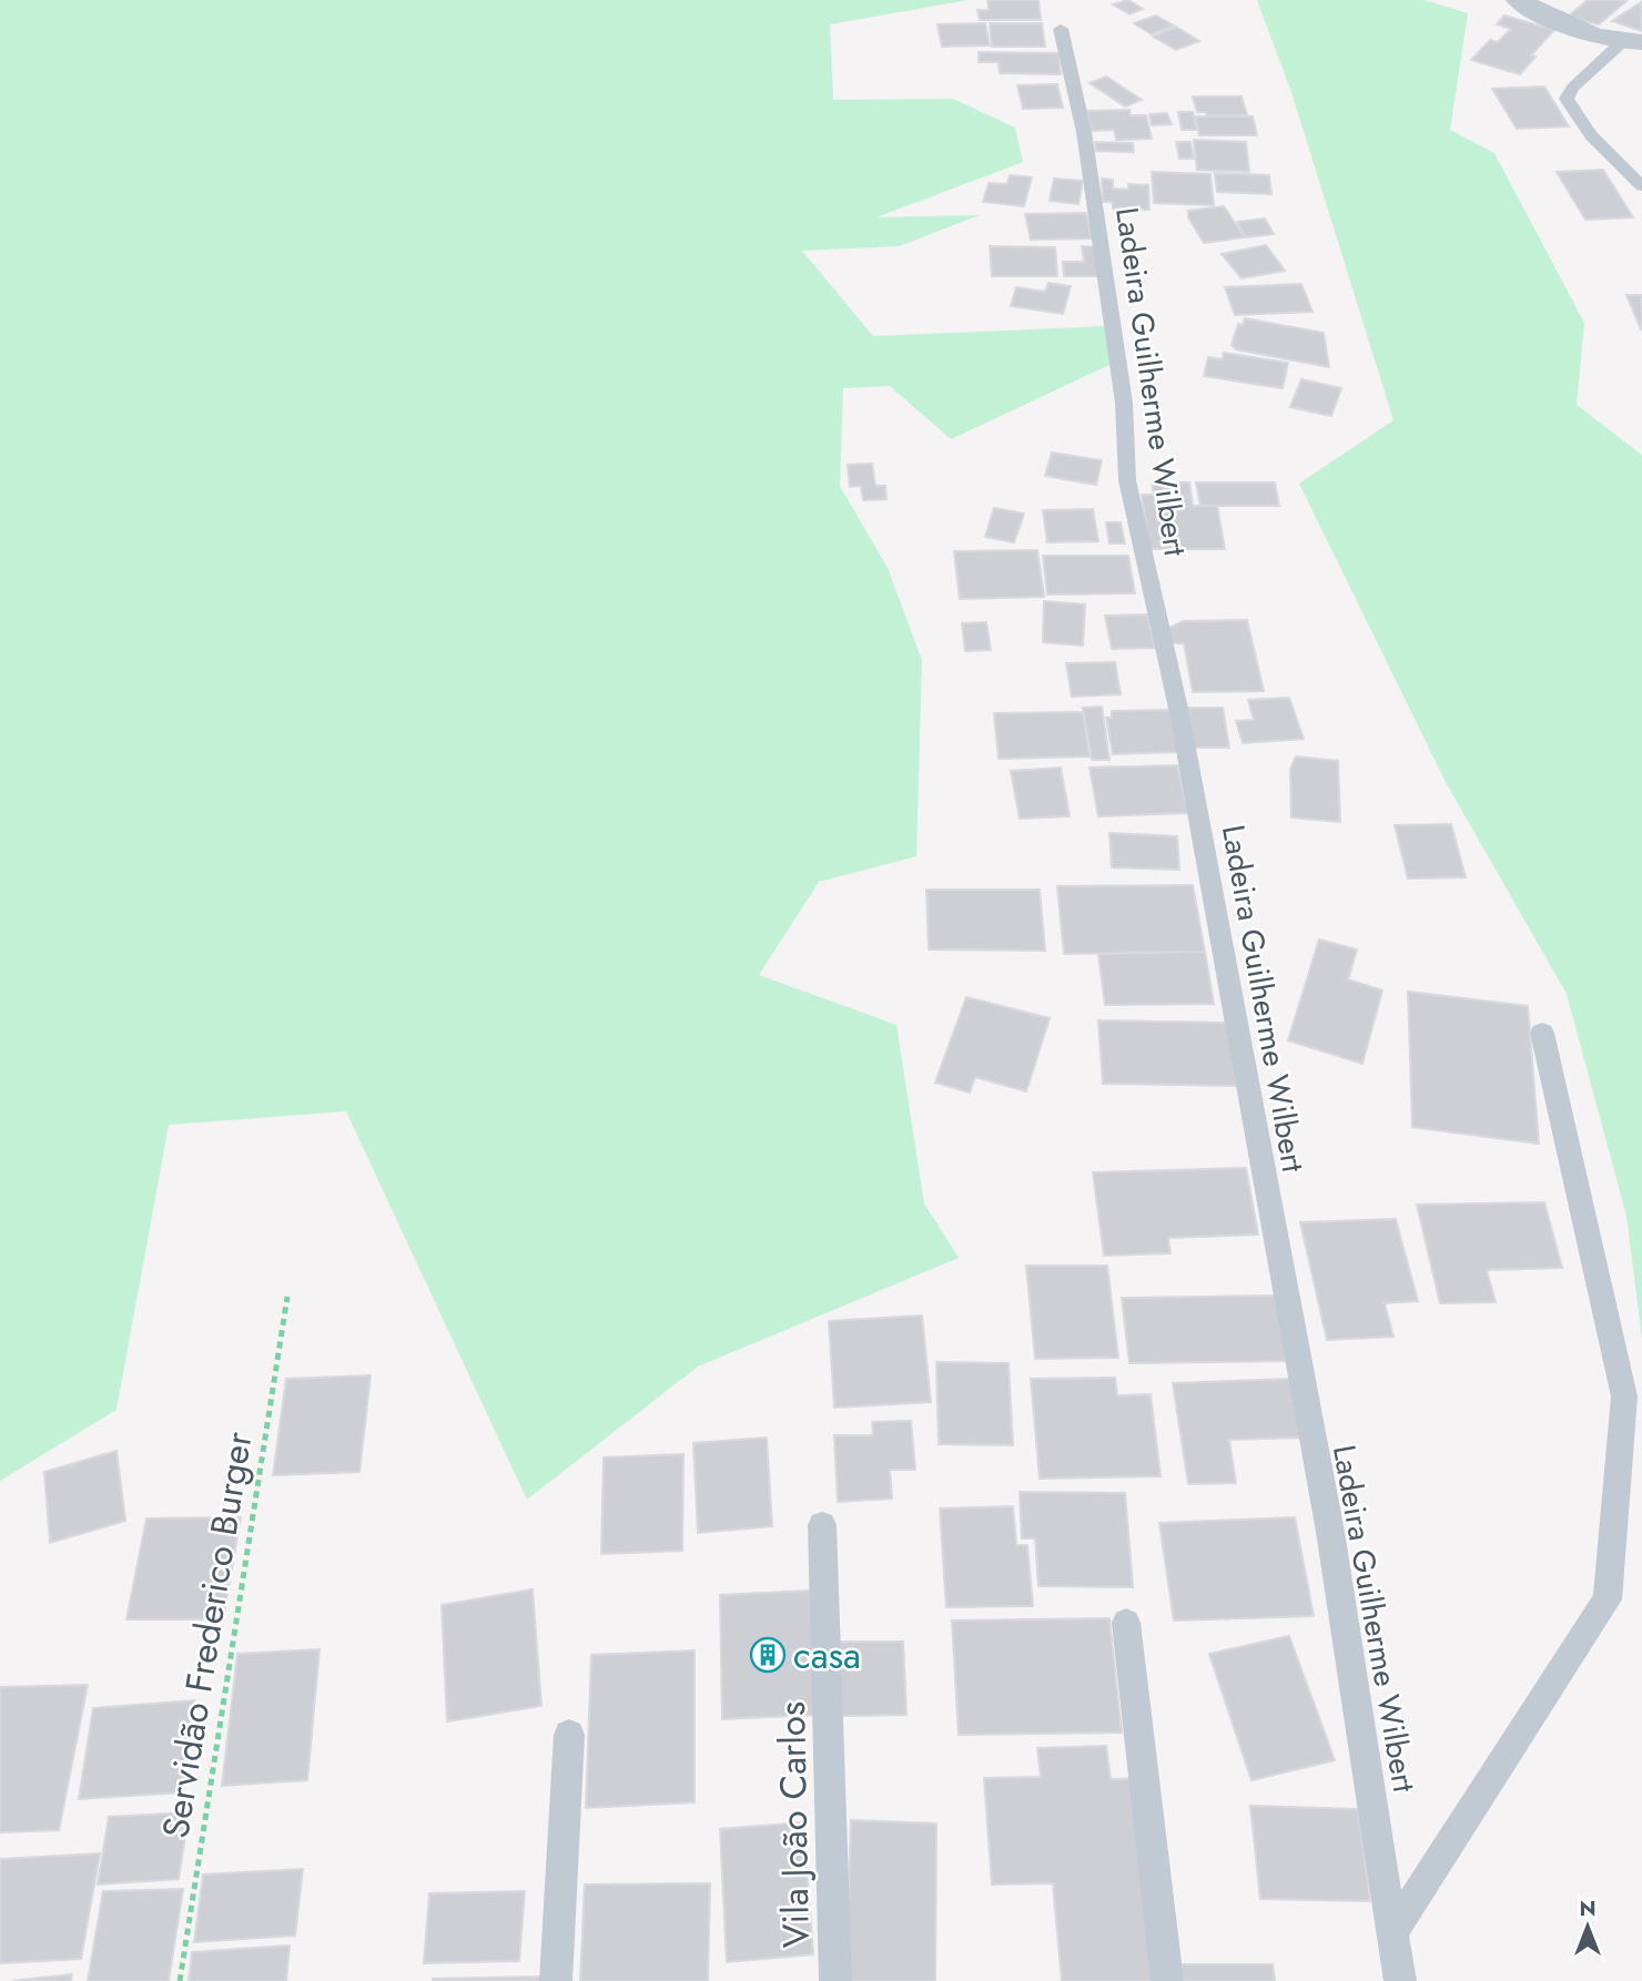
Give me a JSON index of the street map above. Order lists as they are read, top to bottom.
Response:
{
  "streets": {
    "lane": ["Ladeira Guilherme Wilbert", "Vila João Carlos"],
    "path": ["Servidão Frederico Burger"]
  },
  "places": {
    "building": ["casa"]
  },
  "north": "top"
}
